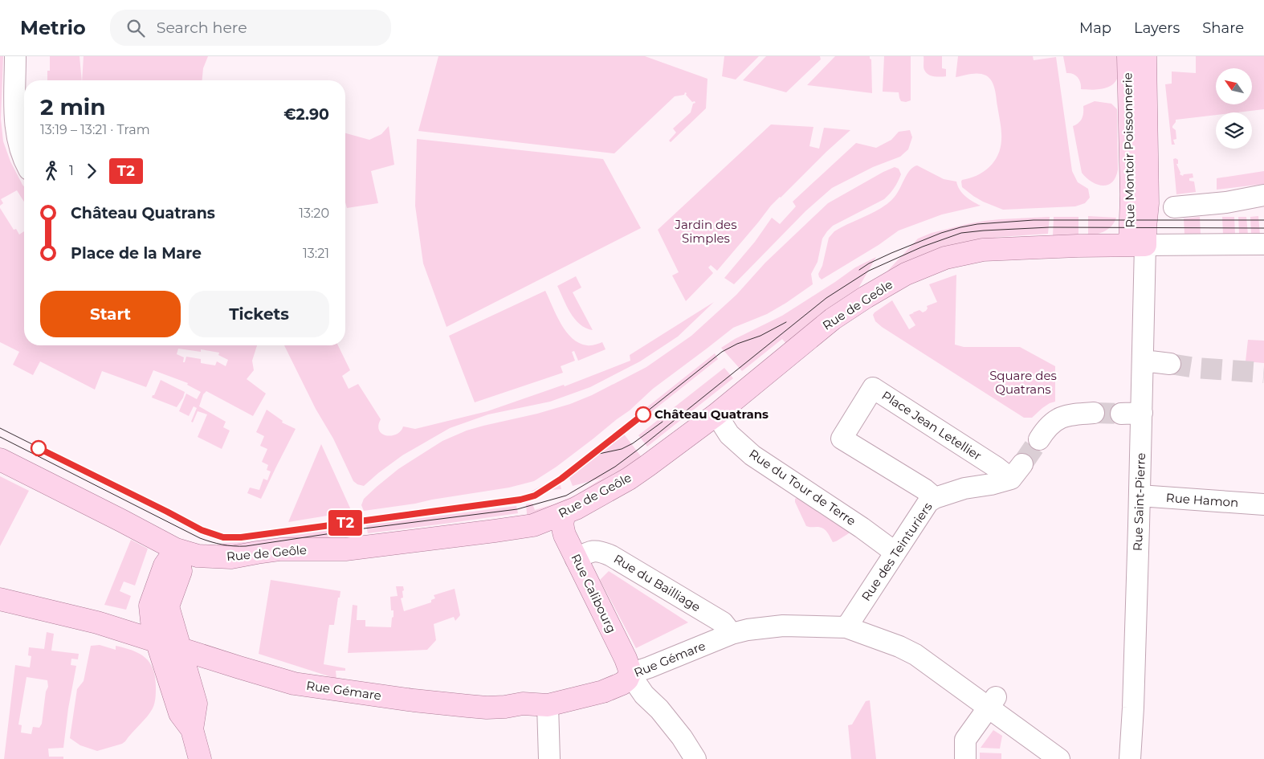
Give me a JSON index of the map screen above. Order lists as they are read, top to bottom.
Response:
{
  "streets": {
    "main road": [
      "Rue Montoir Poissonnerie",
      "Rue de Geôle",
      "Rue Calibourg",
      "Rue Gémare"
    ],
    "street": [
      "Place Jean Letellier",
      "Rue du Tour de Terre",
      "Rue Hamon",
      "Rue Saint-Pierre",
      "Rue des Teinturiers",
      "Rue du Bailliage"
    ]
  },
  "crossings": [
    ["Rue Montoir Poissonnerie", "Rue de Geôle"],
    ["Rue Montoir Poissonnerie", "Rue Saint-Pierre"],
    ["Rue de Geôle", "Rue du Tour de Terre"],
    ["Rue de Geôle", "Rue Saint-Pierre"],
    ["Rue de Geôle", "Rue Calibourg"],
    ["Place Jean Letellier", "Rue des Teinturiers"],
    ["Rue du Tour de Terre", "Rue des Teinturiers"],
    ["Rue Hamon", "Rue Saint-Pierre"],
    ["Rue des Teinturiers", "Rue Gémare"],
    ["Rue du Bailliage", "Rue Calibourg"],
    ["Rue du Bailliage", "Rue Gémare"],
    ["Rue Calibourg", "Rue Gémare"]
  ],
  "parks": ["Jardin des Simples", "Square des Quatrans"],
  "places": ["Château Quatrans"],
  "lines": ["tram line T2"],
  "north": "top left",
  "page": {
    "header": "Metrio",
    "search": "Search here",
    "nav": ["Map", "Layers", "Share"],
    "on_map": "T2",
    "heading": ["2 min", "13:19 – 13:21 · Tram", "€2.90"],
    "legs": ["1", "T2"],
    "list": [
      {
        "name": "Château Quatrans",
        "value": "13:20"
      },
      {
        "name": "Place de la Mare",
        "value": "13:21"
      }
    ],
    "buttons": ["Start", "Tickets"]
  }
}
